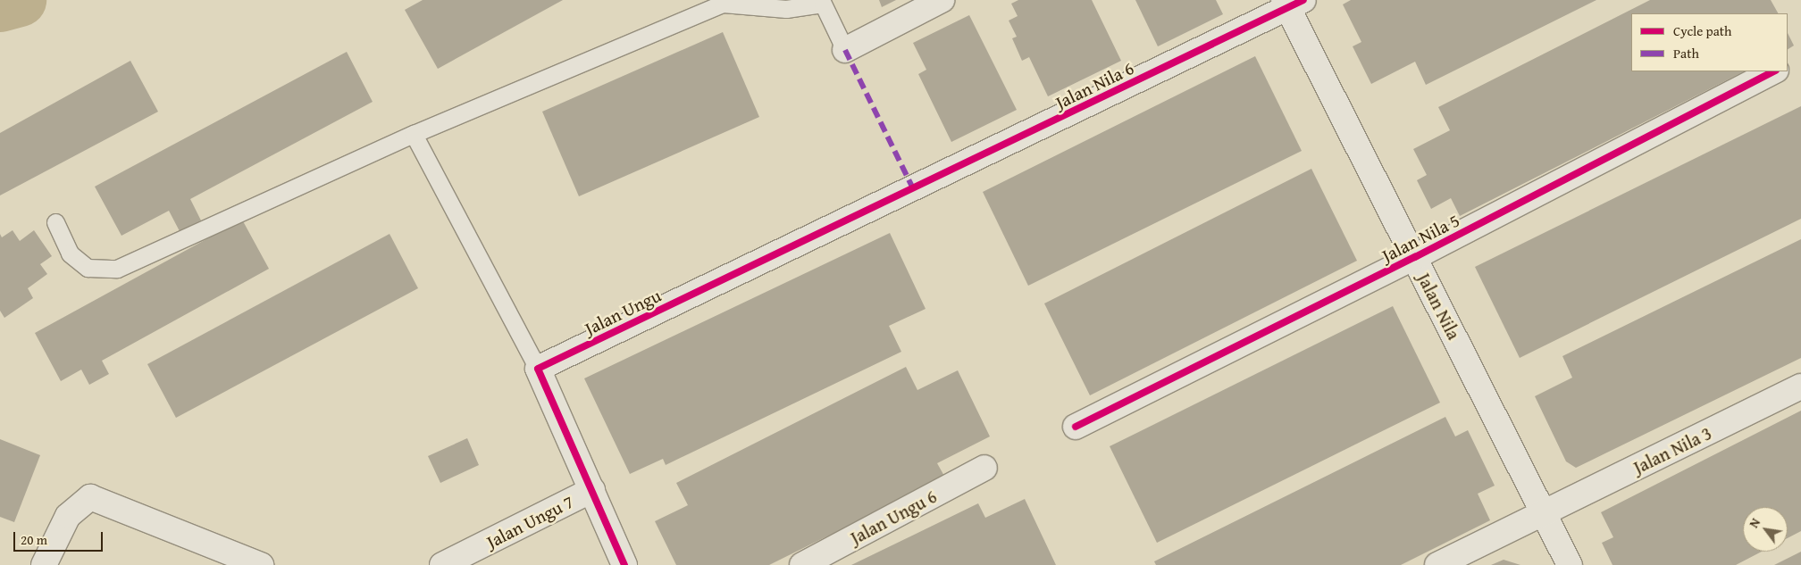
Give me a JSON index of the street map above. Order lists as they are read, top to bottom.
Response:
{
  "streets": {
    "street": [
      "Jalan Nila 6",
      "Jalan Nila 5",
      "Jalan Nila",
      "Jalan Ungu",
      "Jalan Nila 3",
      "Jalan Ungu 6",
      "Jalan Ungu 7"
    ]
  },
  "crossings": [
    ["Jalan Nila 6", "Jalan Nila"],
    ["Jalan Nila 6", "Jalan Ungu"],
    ["Jalan Nila 5", "Jalan Nila"],
    ["Jalan Nila", "Jalan Nila 3"]
  ],
  "legend": ["Cycle path", "Path"],
  "scale_bar": "20 m",
  "north": "top left"
}
